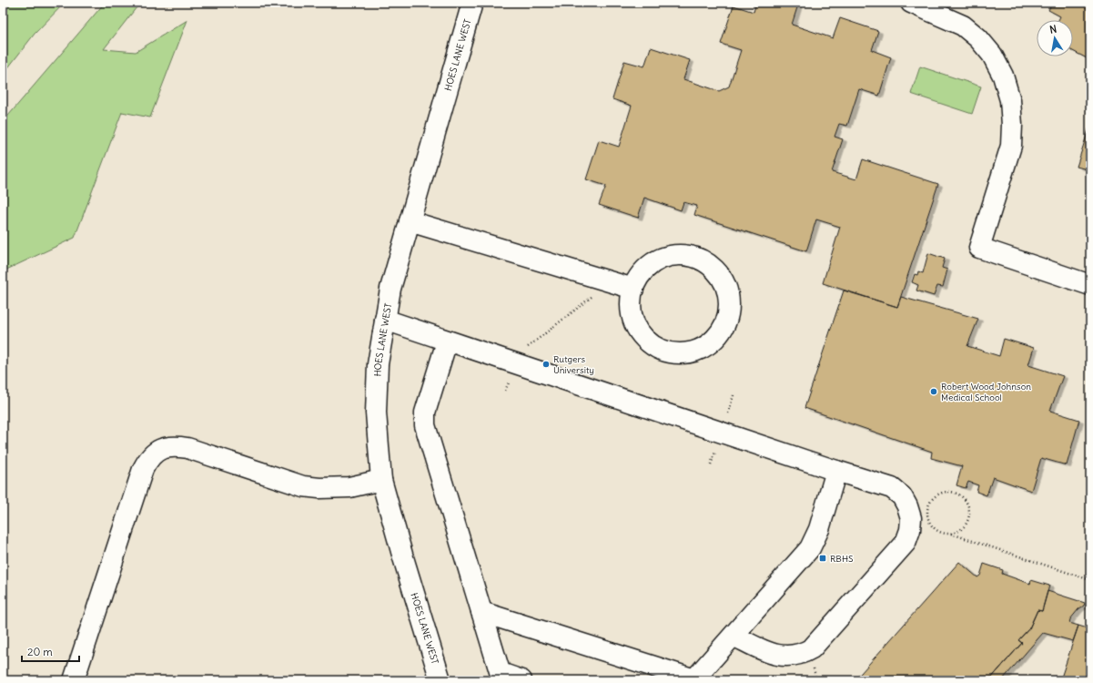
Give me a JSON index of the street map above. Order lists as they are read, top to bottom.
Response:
{
  "streets": {
    "street": ["HOES LANE WEST"]
  },
  "places": {
    "other": ["Rutgers University", "Robert Wood Johnson Medical School"],
    "transit": ["RBHS"]
  },
  "scale_bar": "20 m",
  "north": "top"
}
